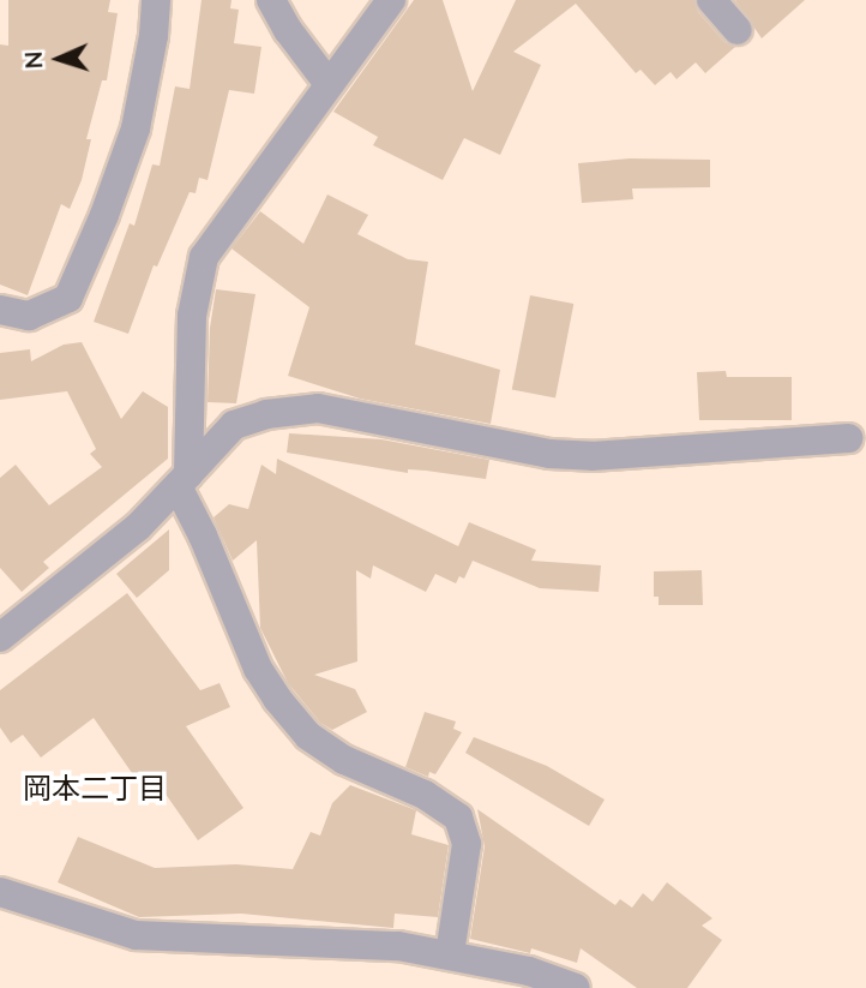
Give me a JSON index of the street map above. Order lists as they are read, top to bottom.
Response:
{
  "districts": ["岡本二丁目"],
  "north": "left"
}
